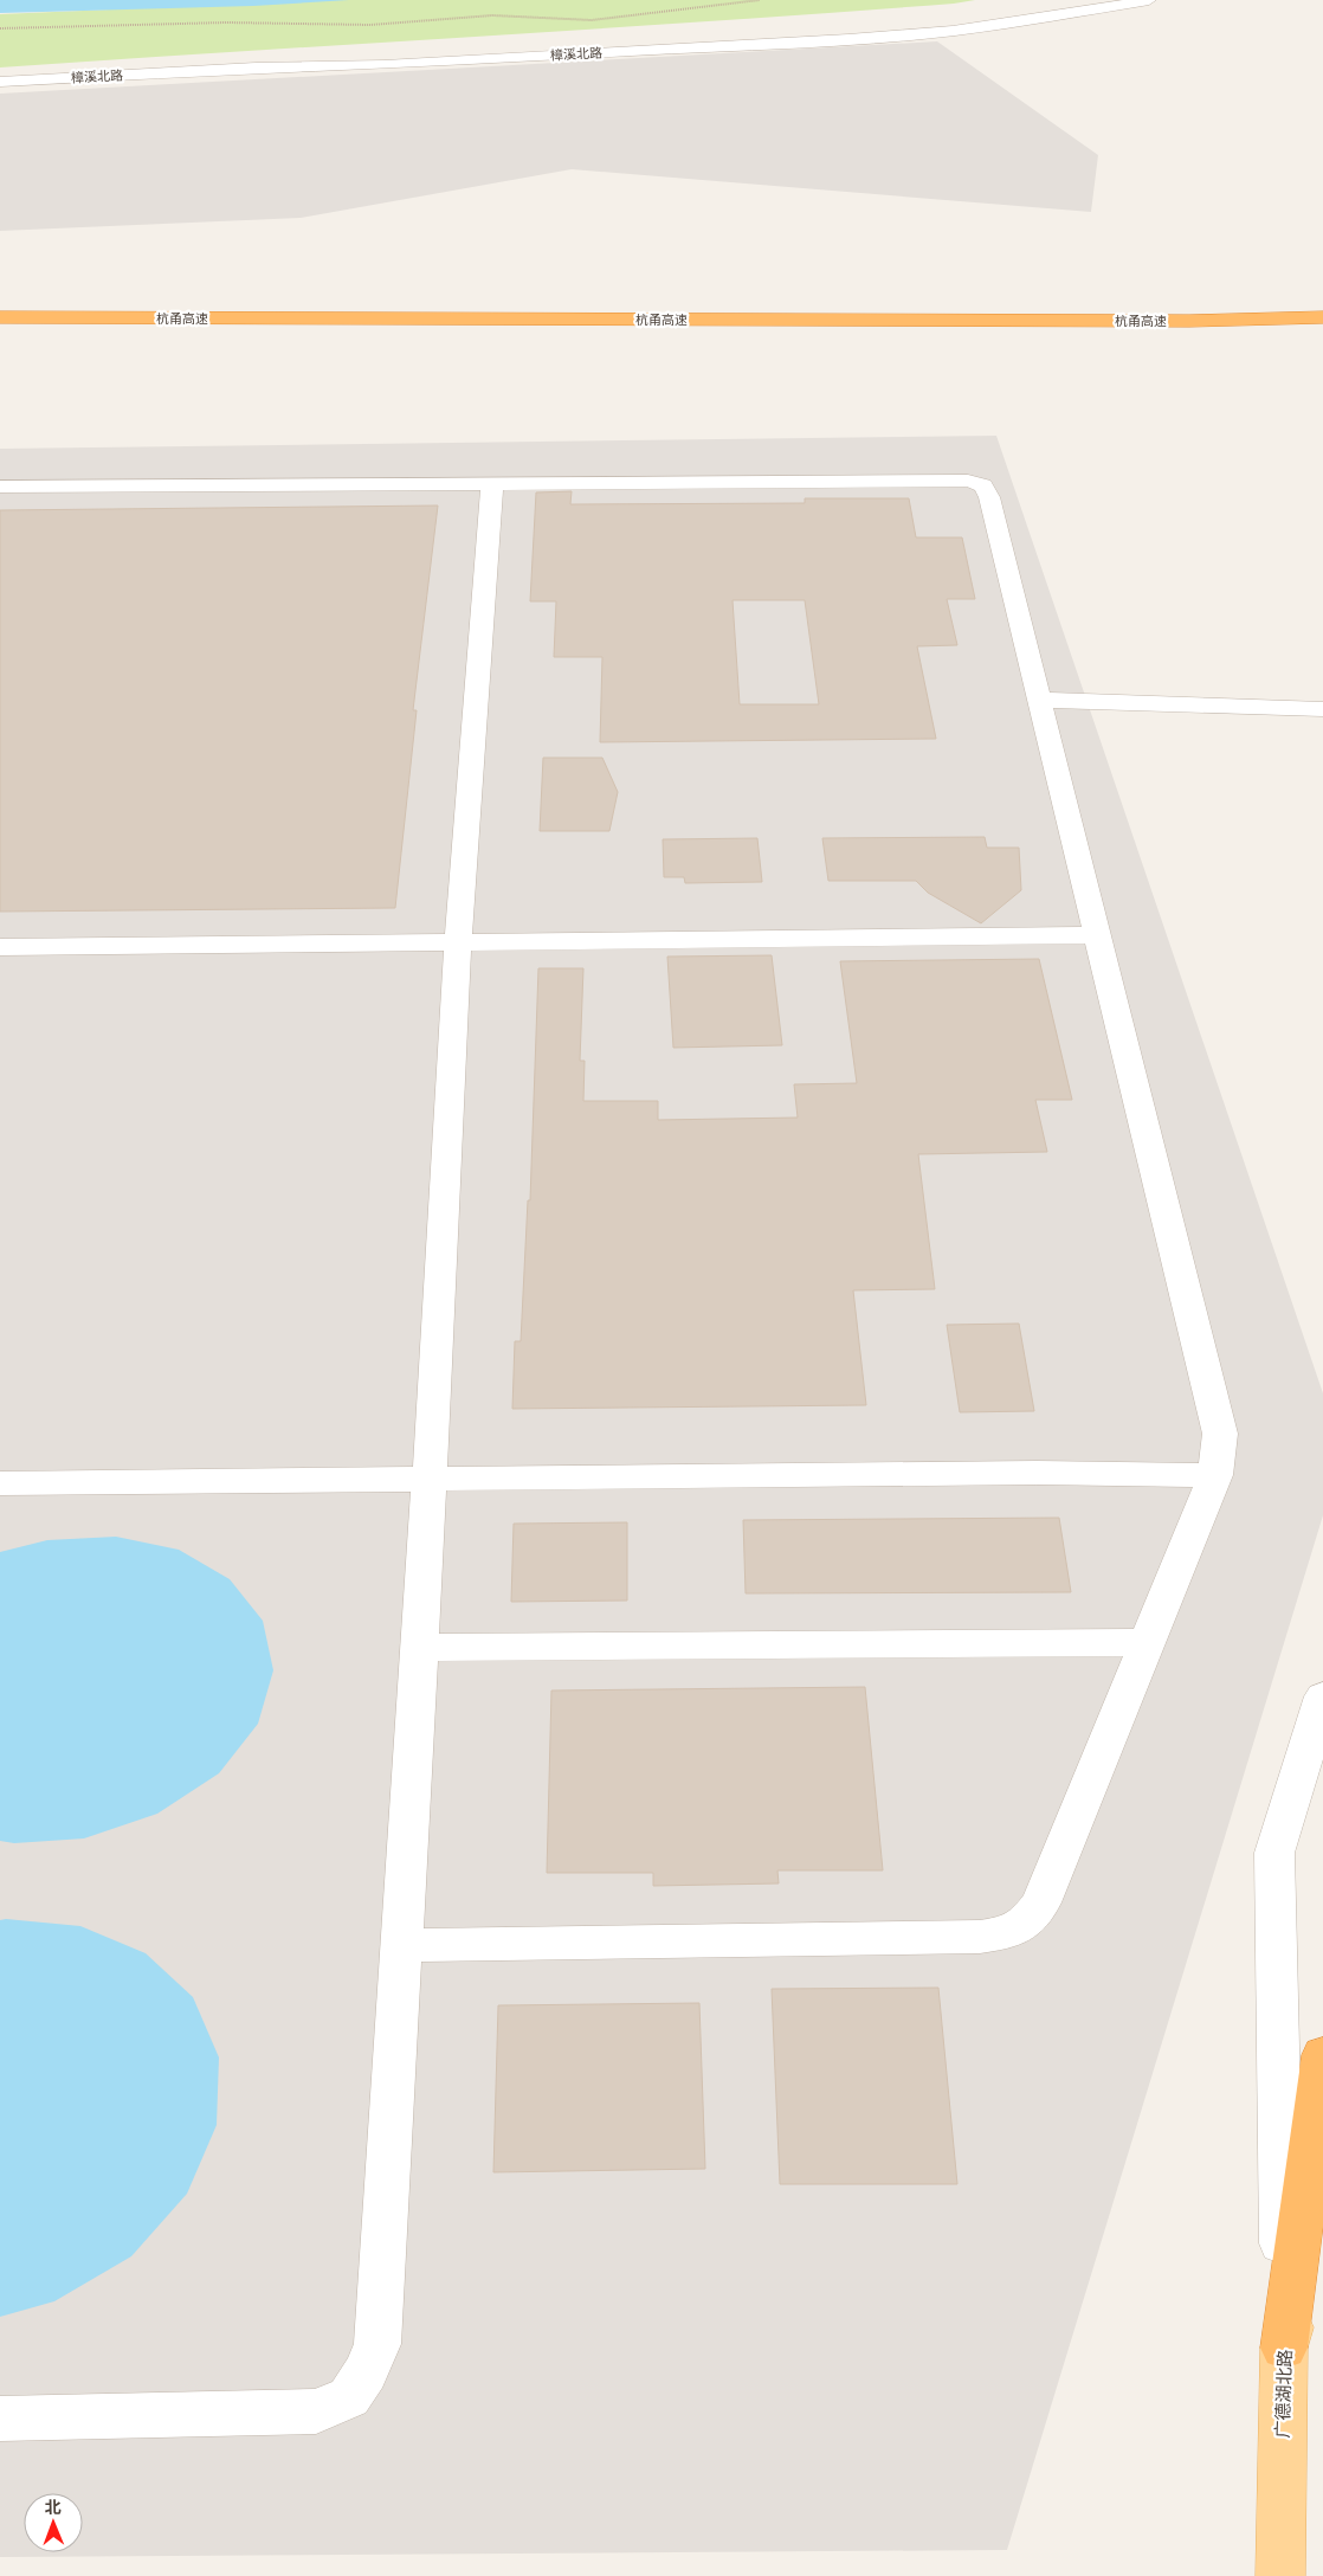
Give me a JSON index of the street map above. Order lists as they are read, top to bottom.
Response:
{
  "streets": {
    "highway": ["杭甬高速"],
    "main road": ["广德湖北路"],
    "street": ["樟溪北路"]
  },
  "north": "top"
}
